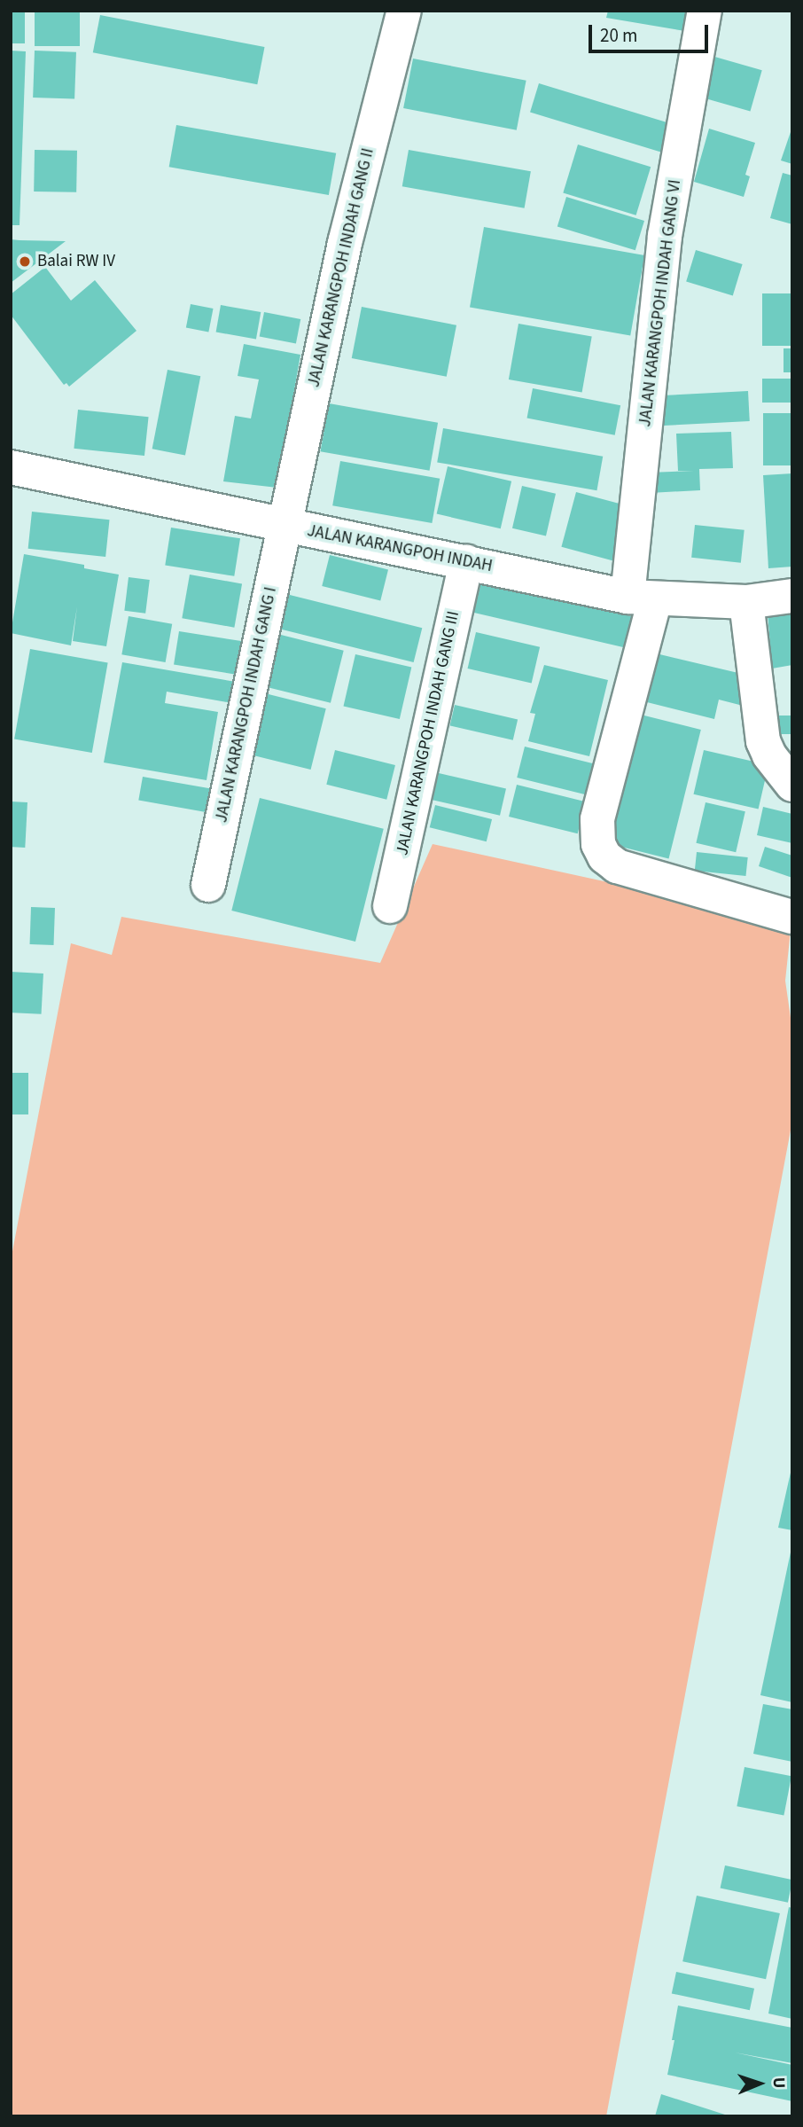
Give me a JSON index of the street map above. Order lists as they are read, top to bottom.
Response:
{
  "streets": {
    "street": [
      "JALAN KARANGPOH INDAH GANG II",
      "JALAN KARANGPOH INDAH GANG VI",
      "JALAN KARANGPOH INDAH",
      "JALAN KARANGPOH INDAH GANG I",
      "JALAN KARANGPOH INDAH GANG III"
    ]
  },
  "crossings": [
    ["JALAN KARANGPOH INDAH GANG II", "JALAN KARANGPOH INDAH"],
    ["JALAN KARANGPOH INDAH GANG II", "JALAN KARANGPOH INDAH GANG I"],
    ["JALAN KARANGPOH INDAH GANG VI", "JALAN KARANGPOH INDAH"],
    ["JALAN KARANGPOH INDAH", "JALAN KARANGPOH INDAH GANG I"],
    ["JALAN KARANGPOH INDAH", "JALAN KARANGPOH INDAH GANG III"]
  ],
  "places": ["Balai RW IV"],
  "scale_bar": "20 m",
  "north": "right"
}
